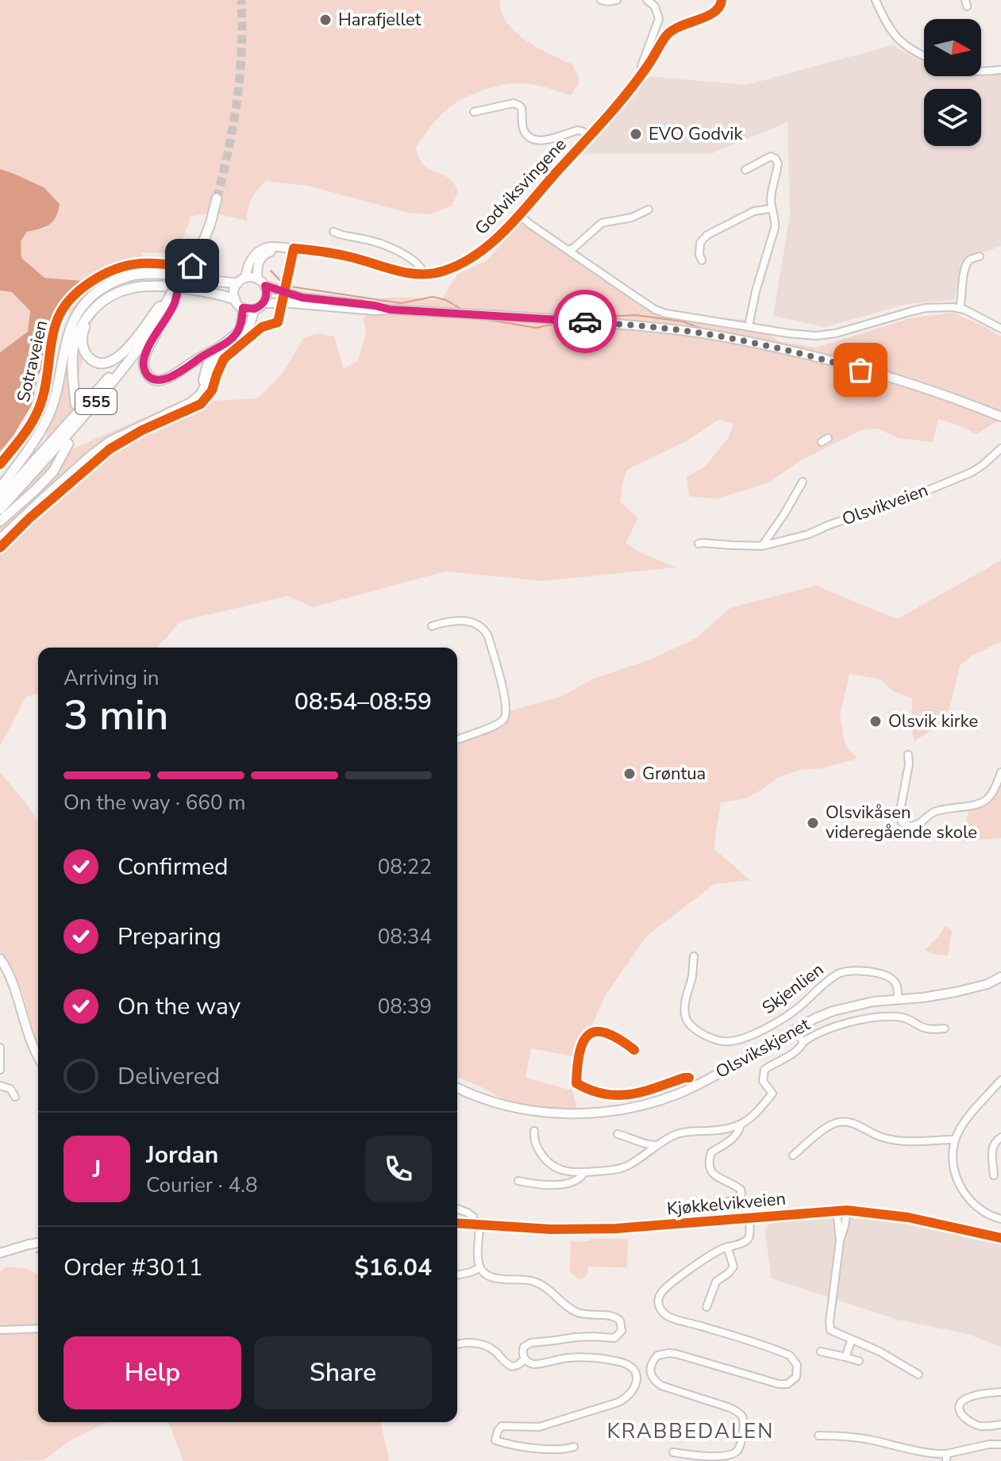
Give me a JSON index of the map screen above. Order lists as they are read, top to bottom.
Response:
{
  "streets": {
    "highway": ["555"],
    "main road": ["Godviksvingene", "Olsvikskjenet", "Kjøkkelvikveien"],
    "street": ["Olsvikveien", "Skjenlien"],
    "cycle path": ["Sotraveien"]
  },
  "crossings": [
    ["Godviksvingene", "555"],
    ["Skjenlien", "Olsvikskjenet"]
  ],
  "districts": ["KRABBEDALEN"],
  "places": [
    "Harafjellet",
    "EVO Godvik",
    "Olsvik kirke",
    "Grøntua",
    "Olsvikåsen videregående skole"
  ],
  "north": "right",
  "page": {
    "heading": ["3 min", "Arriving in", "08:54–08:59"],
    "panel": [
      "Jordan",
      "Courier · 4.8",
      "Order #3011",
      "$16.04"
    ],
    "bar": "On the way · 660 m",
    "list": [
      ["Confirmed", "08:22"],
      ["Preparing", "08:34"],
      ["On the way", "08:39"],
      "Delivered"
    ],
    "round": "J",
    "buttons": ["Help", "Share"]
  }
}
